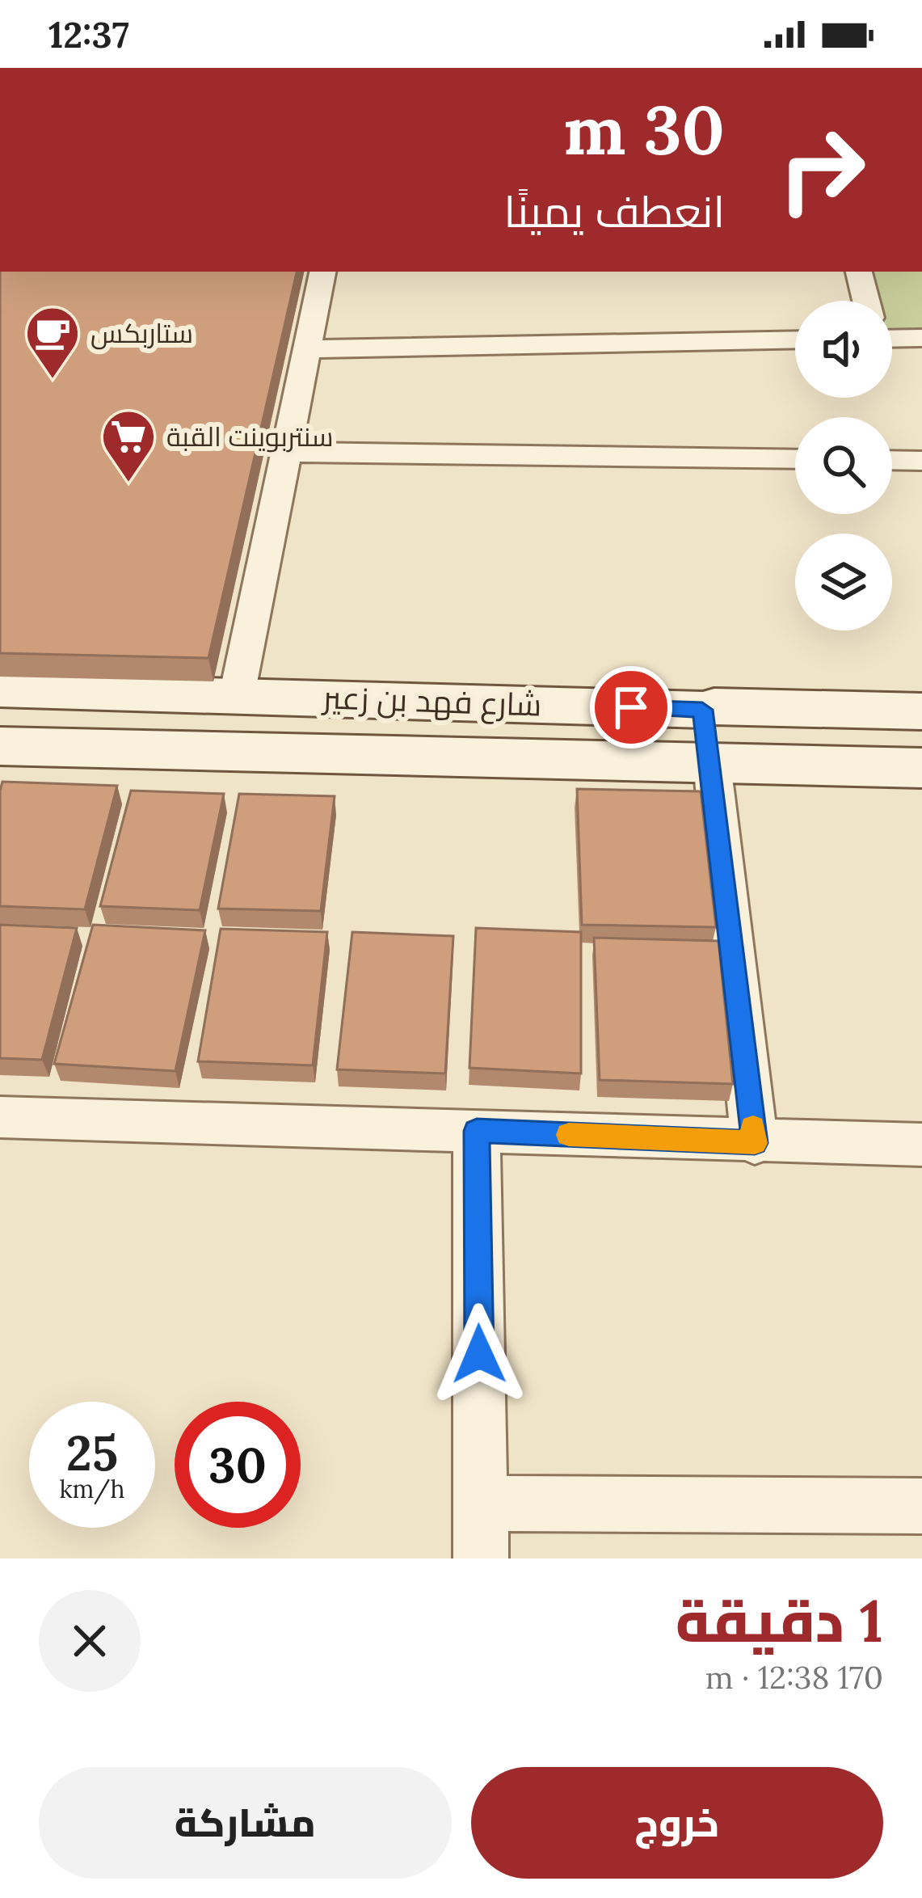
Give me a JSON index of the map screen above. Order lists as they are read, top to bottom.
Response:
{
  "streets": {
    "street": ["شارع فهد بن زعير"]
  },
  "places": {
    "cafe": ["ستاربكس"],
    "supermarket": ["سنتربوينت القبة"]
  },
  "page": {
    "status": "12:37",
    "turn": ["30 m", "انعطف يمينًا"],
    "speed": "25 km/h",
    "limit": "30",
    "heading": ["1 دقيقة", "170 m · 12:38"],
    "buttons": ["خروج", "مشاركة"]
  }
}
